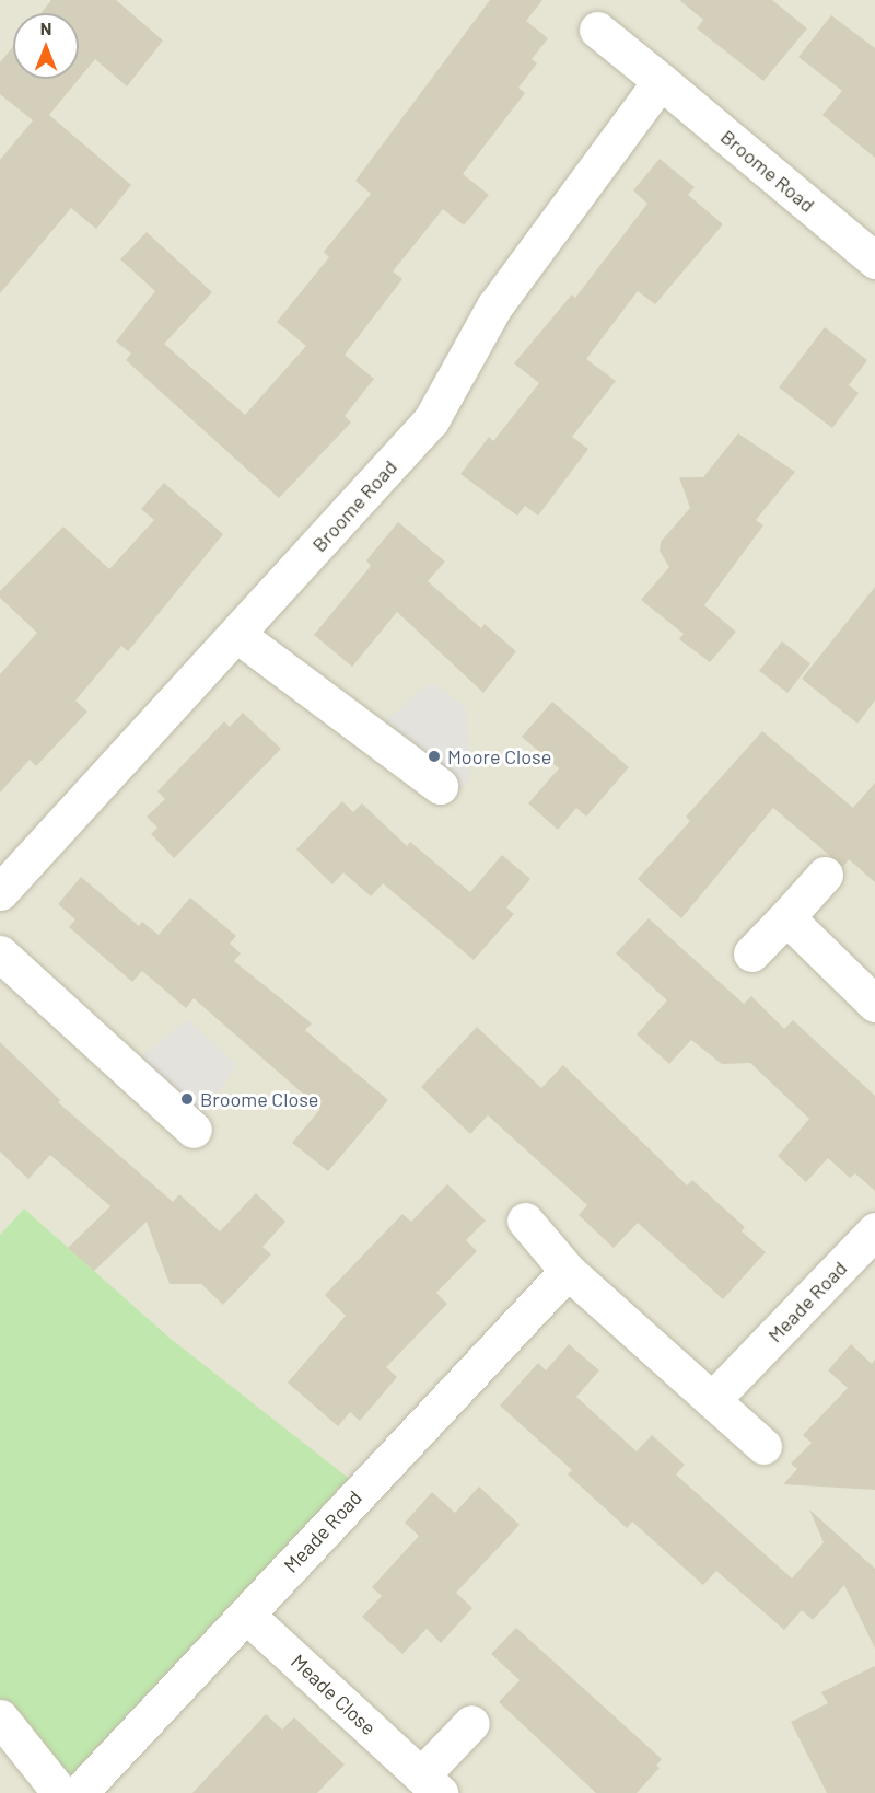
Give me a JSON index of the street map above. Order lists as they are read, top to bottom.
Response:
{
  "streets": {
    "street": ["Broome Road", "Meade Road", "Meade Close"]
  },
  "crossings": [
    ["Meade Road", "Meade Close"]
  ],
  "places": ["Moore Close", "Broome Close"],
  "north": "top"
}
